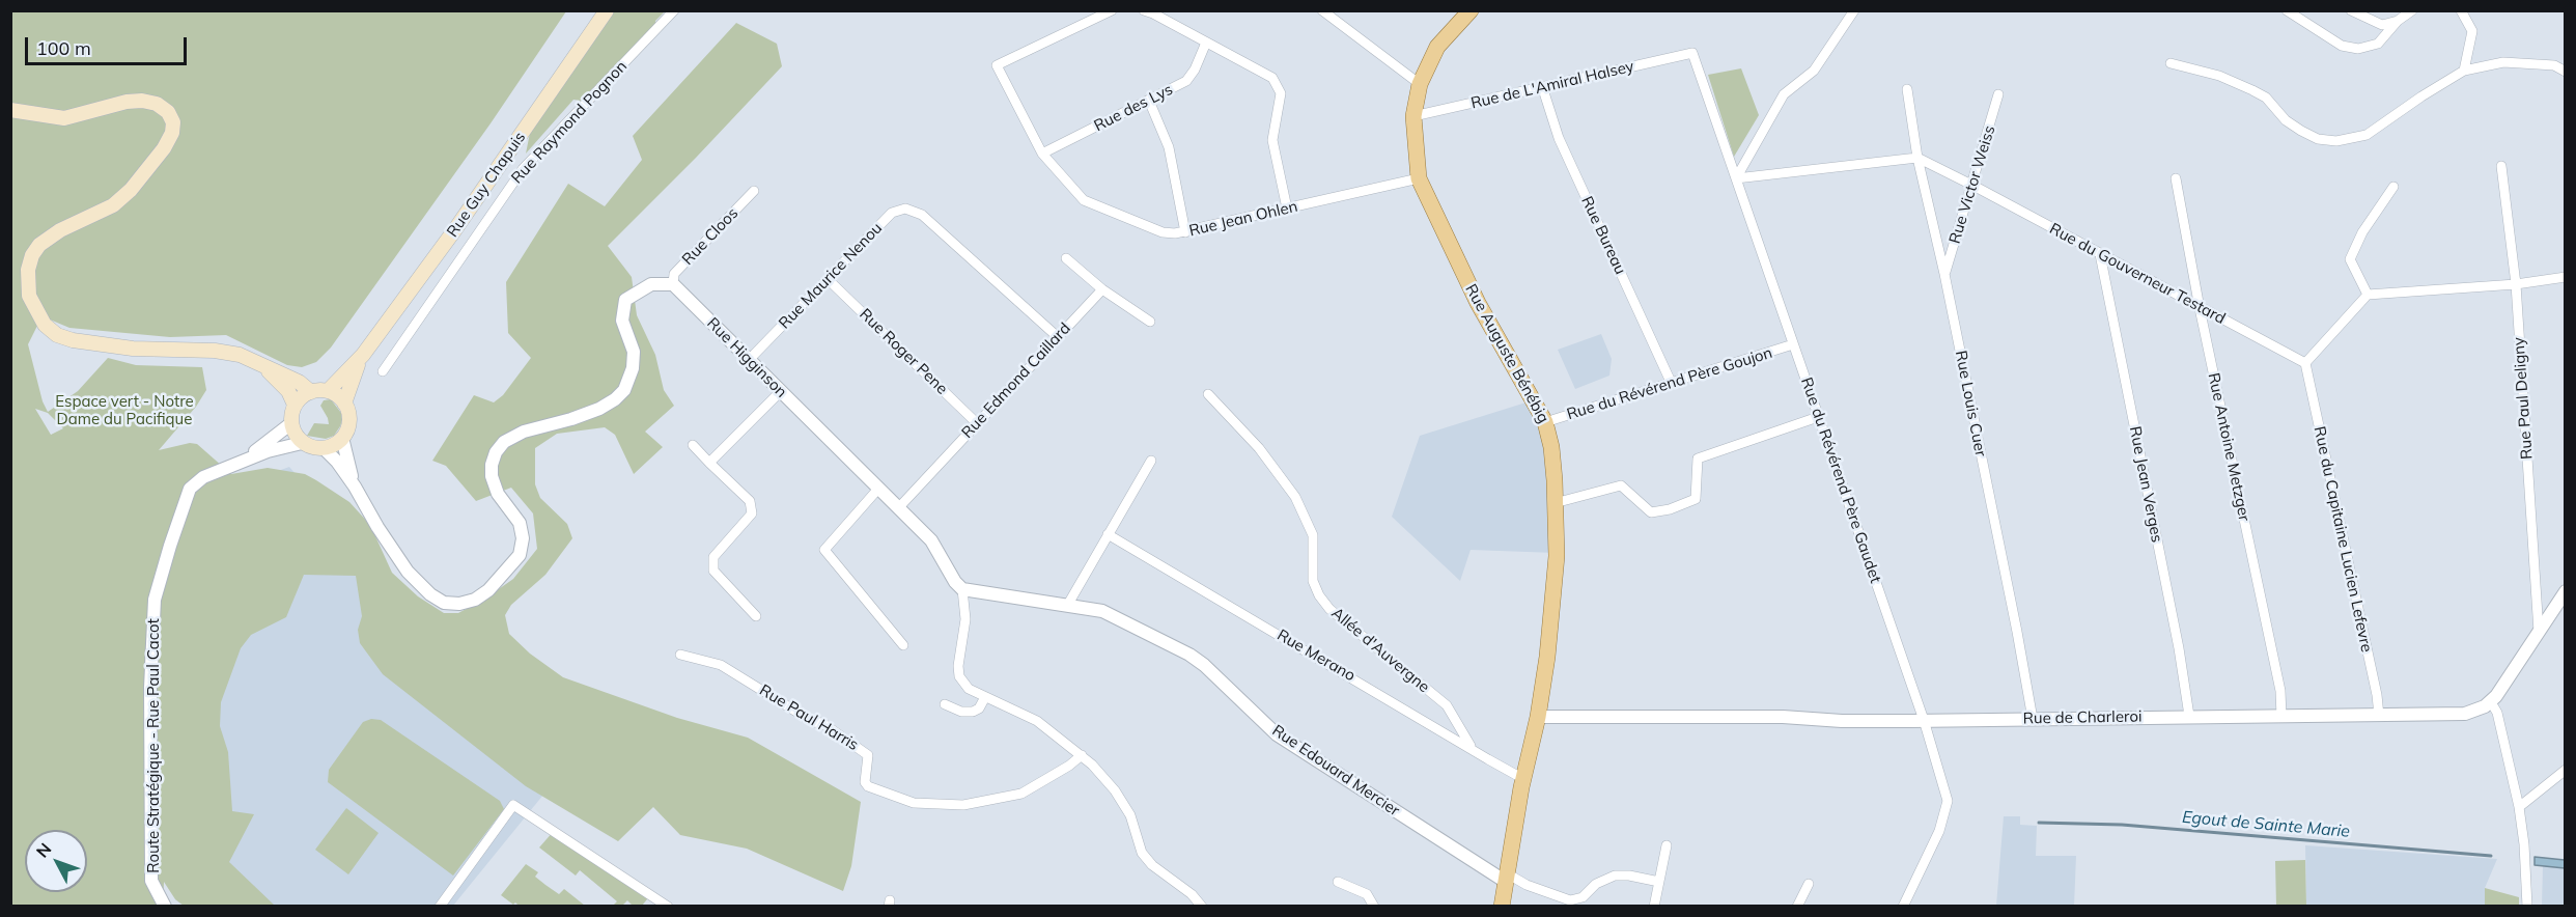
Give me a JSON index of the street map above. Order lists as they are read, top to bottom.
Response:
{
  "streets": {
    "main road": ["Rue Guy Chapuis", "Rue Auguste Bénébig"],
    "street": [
      "Rue de L'Amiral Halsey",
      "Rue des Lys",
      "Rue Raymond Pognon",
      "Rue Victor Weiss",
      "Rue Jean Ohlen",
      "Rue Bureau",
      "Rue Cloos",
      "Rue du Gouverneur Testard",
      "Rue Maurice Nenou",
      "Rue Roger Pene",
      "Rue Higginson",
      "Rue Edmond Caillard",
      "Rue du Révérend Père Goujon",
      "Rue Paul Deligny",
      "Rue Louis Cuer",
      "Rue Antoine Metzger",
      "Rue du Révérend Père Gaudet",
      "Rue Jean Verges",
      "Rue du Capitaine Lucien Lefevre",
      "Allée d'Auvergne",
      "Rue Merano",
      "Rue Paul Harris",
      "Rue de Charleroi",
      "Route Stratégique - Rue Paul Cacot",
      "Rue Edouard Mercier"
    ]
  },
  "crossings": [
    ["Rue de L'Amiral Halsey", "Rue Bureau"],
    ["Rue de L'Amiral Halsey", "Rue Auguste Bénébig"],
    ["Rue de L'Amiral Halsey", "Rue du Révérend Père Gaudet"],
    ["Rue des Lys", "Rue Jean Ohlen"],
    ["Rue Guy Chapuis", "Route Stratégique - Rue Paul Cacot"],
    ["Rue Victor Weiss", "Rue du Gouverneur Testard"],
    ["Rue Victor Weiss", "Rue Louis Cuer"],
    ["Rue Jean Ohlen", "Rue Auguste Bénébig"],
    ["Rue Bureau", "Rue du Révérend Père Goujon"],
    ["Rue Cloos", "Rue Higginson"],
    ["Rue du Gouverneur Testard", "Rue Louis Cuer"],
    ["Rue du Gouverneur Testard", "Rue Antoine Metzger"],
    ["Rue du Gouverneur Testard", "Rue Jean Verges"],
    ["Rue du Gouverneur Testard", "Rue du Capitaine Lucien Lefevre"],
    ["Rue Maurice Nenou", "Rue Roger Pene"],
    ["Rue Maurice Nenou", "Rue Higginson"],
    ["Rue Maurice Nenou", "Rue Edmond Caillard"],
    ["Rue Roger Pene", "Rue Edmond Caillard"],
    ["Rue Auguste Bénébig", "Rue du Révérend Père Goujon"],
    ["Rue Auguste Bénébig", "Rue Merano"],
    ["Rue Auguste Bénébig", "Rue de Charleroi"],
    ["Rue Auguste Bénébig", "Rue Edouard Mercier"],
    ["Rue Higginson", "Rue Edmond Caillard"],
    ["Rue Higginson", "Rue Edouard Mercier"],
    ["Rue du Révérend Père Goujon", "Rue du Révérend Père Gaudet"],
    ["Rue Louis Cuer", "Rue de Charleroi"],
    ["Rue Antoine Metzger", "Rue de Charleroi"],
    ["Rue du Révérend Père Gaudet", "Rue de Charleroi"],
    ["Rue Jean Verges", "Rue de Charleroi"],
    ["Rue du Capitaine Lucien Lefevre", "Rue de Charleroi"],
    ["Allée d'Auvergne", "Rue Merano"]
  ],
  "water": ["Egout de Sainte Marie"],
  "parks": ["Espace vert - Notre Dame du Pacifique"],
  "scale_bar": "100 m",
  "north": "top left"
}
